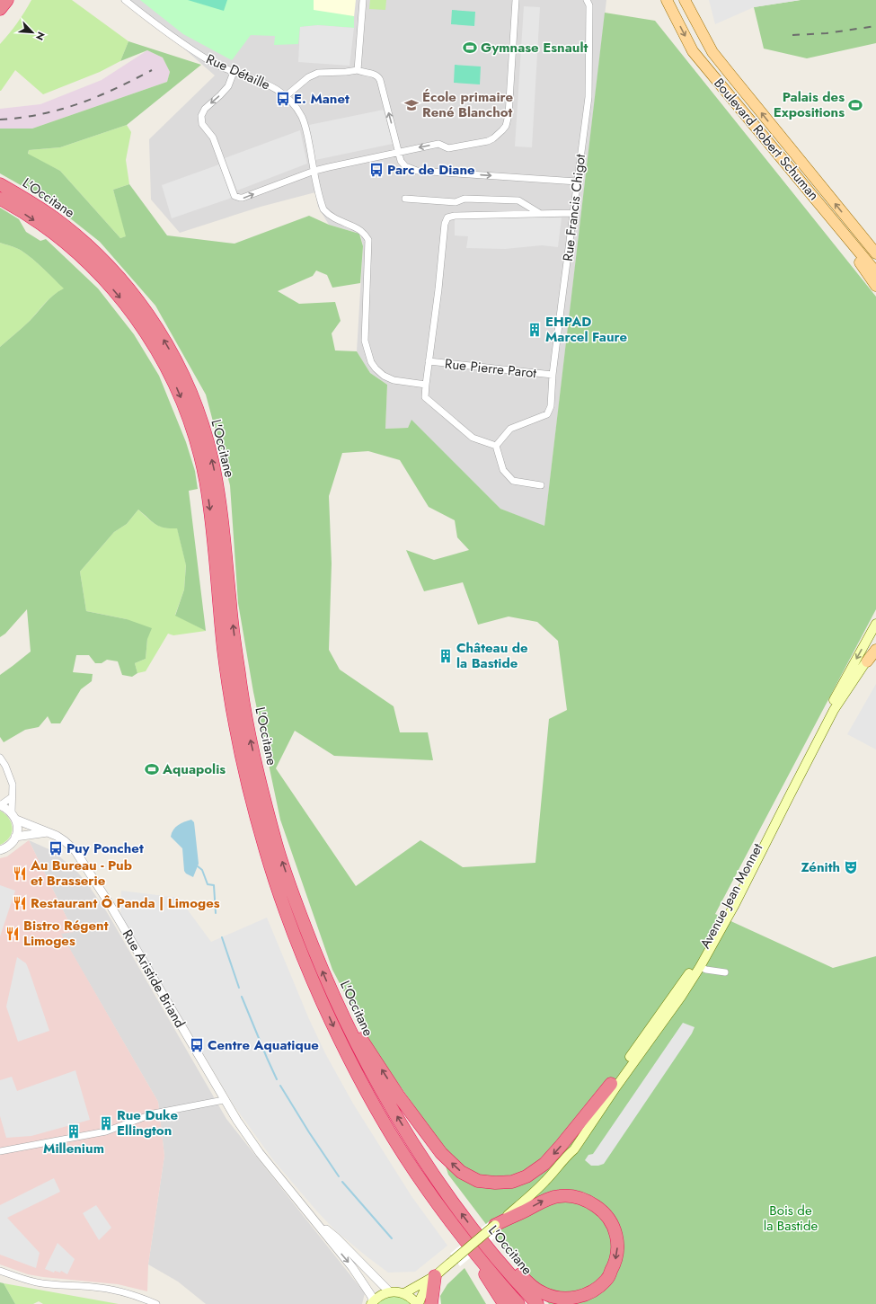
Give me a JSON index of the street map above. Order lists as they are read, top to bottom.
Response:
{
  "streets": {
    "highway": ["L'Occitane"],
    "main road": ["Boulevard Robert Schuman", "Avenue Jean Monnet"],
    "street": [
      "Rue Détaille",
      "Rue Francis Chigot",
      "Rue Pierre Parot",
      "Rue Aristide Briand"
    ]
  },
  "crossings": [
    ["Rue Francis Chigot", "Rue Pierre Parot"]
  ],
  "parks": ["Bois de la Bastide"],
  "places": {
    "sports": ["Gymnase Esnault", "Palais des Expositions", "Aquapolis"],
    "bus stop": [
      "E. Manet",
      "Parc de Diane",
      "Puy Ponchet",
      "Centre Aquatique"
    ],
    "school or university": ["École primaire René Blanchot"],
    "building": [
      "EHPAD Marcel Faure",
      "Château de la Bastide",
      "Rue Duke Ellington",
      "Millenium"
    ],
    "theatre": ["Zénith"],
    "restaurant": ["Au Bureau - Pub et Brasserie", "Restaurant Ô Panda | Limoges", "Bistro Régent Limoges"]
  },
  "north": "bottom right"
}
